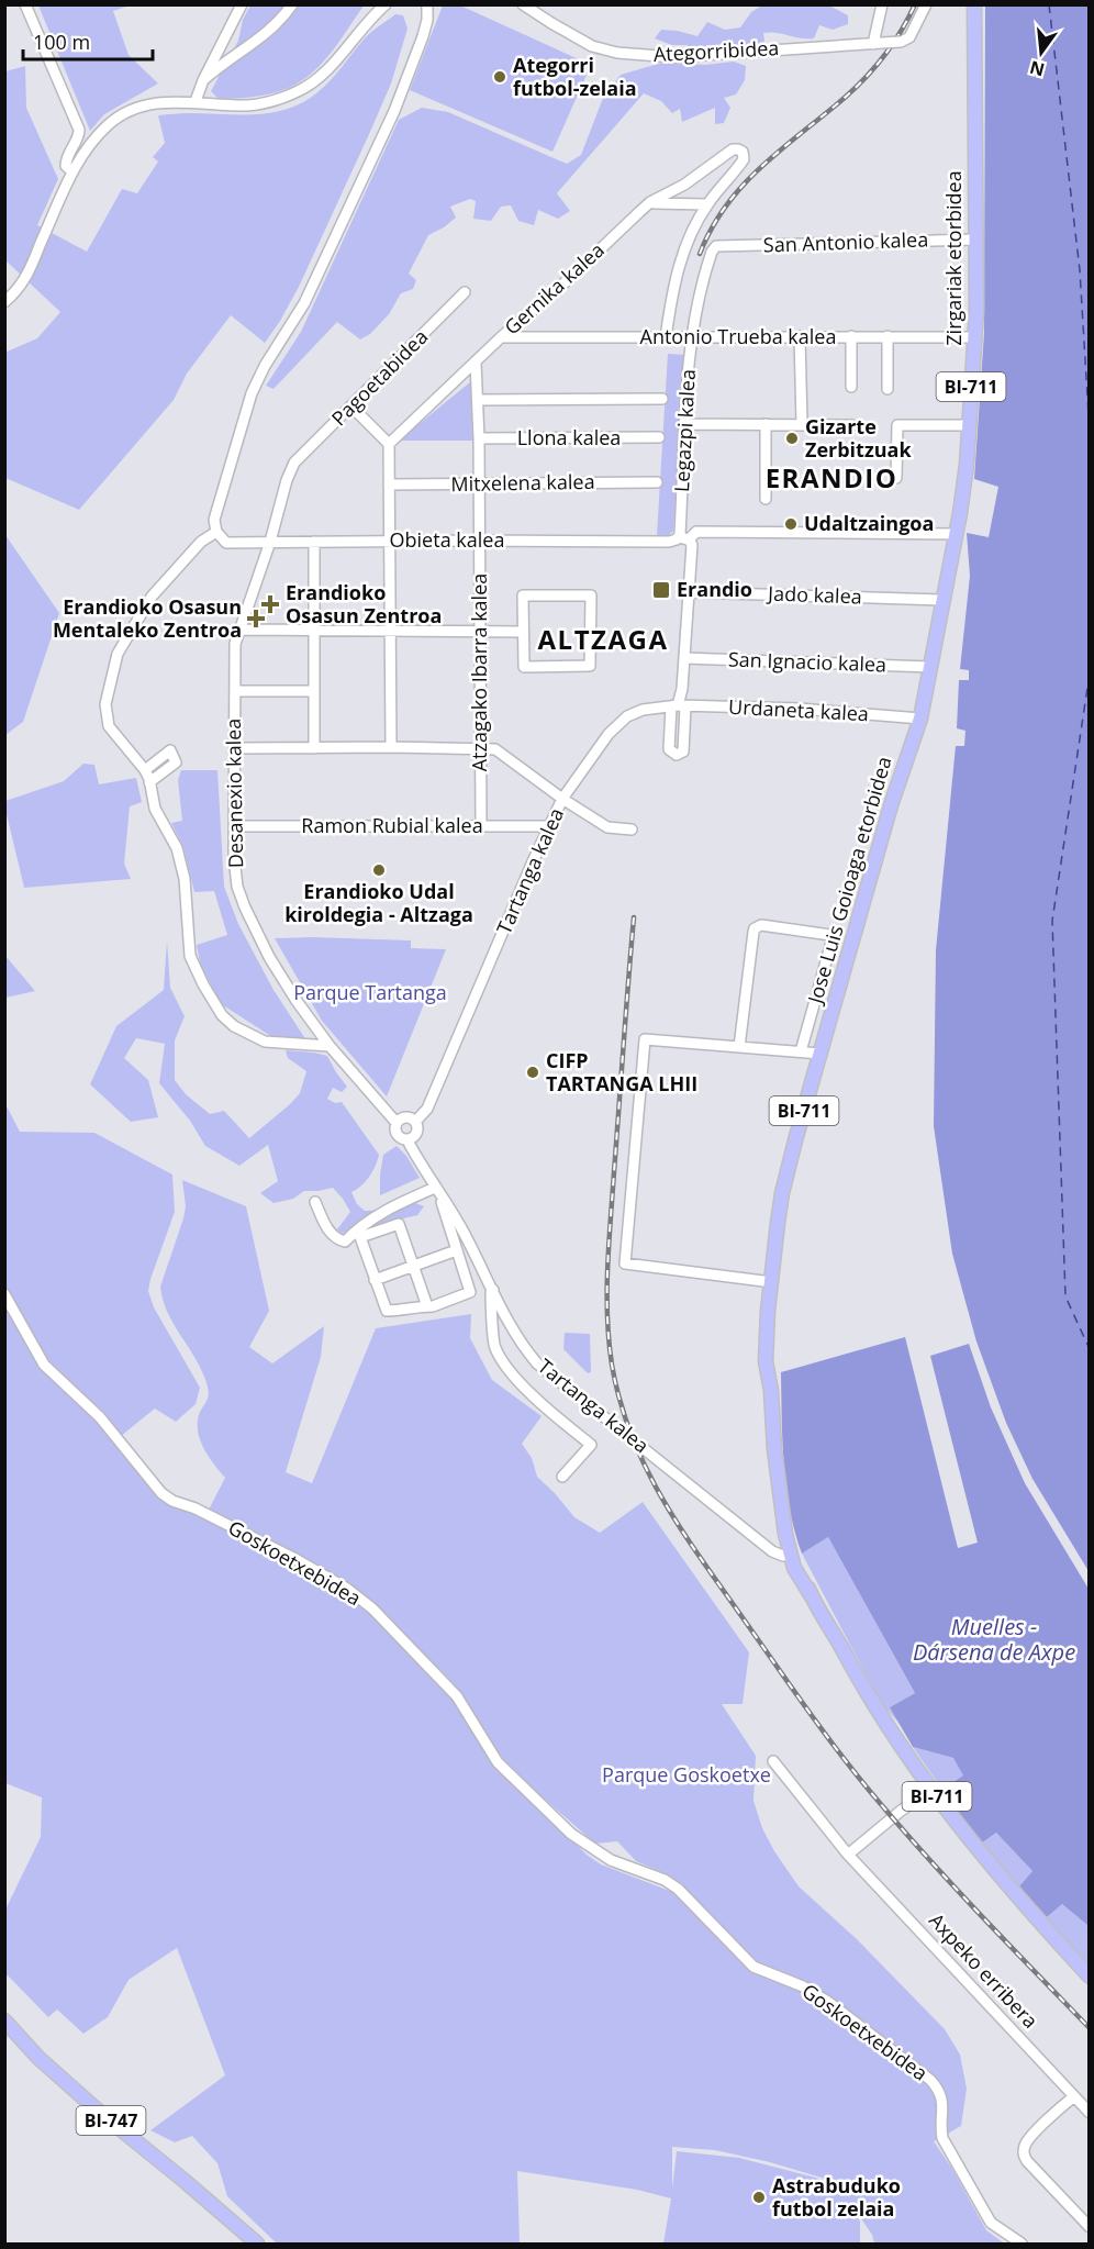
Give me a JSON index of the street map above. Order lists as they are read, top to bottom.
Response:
{
  "streets": {
    "main road": [
      "Zirgariak etorbidea",
      "BI-711",
      "Jose Luis Goioaga etorbidea",
      "BI-747"
    ],
    "street": [
      "Ategorribidea",
      "San Antonio kalea",
      "Gernika kalea",
      "Antonio Trueba kalea",
      "Pagoetabidea",
      "Legazpi kalea",
      "Llona kalea",
      "Mitxelena kalea",
      "Obieta kalea",
      "Jado kalea",
      "San Ignacio kalea",
      "Atzagako Ibarra kalea",
      "Urdaneta kalea",
      "Desanexio kalea",
      "Ramon Rubial kalea",
      "Tartanga kalea",
      "Goskoetxebidea",
      "Axpeko erribera"
    ]
  },
  "crossings": [
    ["San Antonio kalea", "Zirgariak etorbidea"],
    ["San Antonio kalea", "Legazpi kalea"],
    ["Zirgariak etorbidea", "Antonio Trueba kalea"],
    ["Zirgariak etorbidea", "BI-711"],
    ["Zirgariak etorbidea", "Obieta kalea"],
    ["Zirgariak etorbidea", "Jado kalea"],
    ["Zirgariak etorbidea", "San Ignacio kalea"],
    ["Gernika kalea", "Antonio Trueba kalea"],
    ["Gernika kalea", "Atzagako Ibarra kalea"],
    ["Antonio Trueba kalea", "Legazpi kalea"],
    ["Pagoetabidea", "Desanexio kalea"],
    ["BI-711", "San Ignacio kalea"],
    ["BI-711", "Urdaneta kalea"],
    ["BI-711", "Jose Luis Goioaga etorbidea"],
    ["Legazpi kalea", "Obieta kalea"],
    ["Legazpi kalea", "Jado kalea"],
    ["Legazpi kalea", "San Ignacio kalea"],
    ["Legazpi kalea", "Urdaneta kalea"],
    ["Legazpi kalea", "Tartanga kalea"],
    ["Llona kalea", "Atzagako Ibarra kalea"],
    ["Mitxelena kalea", "Atzagako Ibarra kalea"],
    ["Obieta kalea", "Atzagako Ibarra kalea"],
    ["Obieta kalea", "Desanexio kalea"],
    ["Atzagako Ibarra kalea", "Ramon Rubial kalea"],
    ["Urdaneta kalea", "Tartanga kalea"],
    ["Urdaneta kalea", "Jose Luis Goioaga etorbidea"],
    ["Desanexio kalea", "Ramon Rubial kalea"],
    ["Desanexio kalea", "Tartanga kalea"],
    ["Ramon Rubial kalea", "Tartanga kalea"],
    ["Tartanga kalea", "Jose Luis Goioaga etorbidea"]
  ],
  "districts": ["ERANDIO", "ALTZAGA"],
  "water": ["Muelles - Dársena de Axpe"],
  "parks": ["Parque Tartanga", "Parque Goskoetxe"],
  "places": {
    "other": [
      "Ategorri futbol-zelaia",
      "Gizarte Zerbitzuak",
      "Udaltzaingoa",
      "Erandioko Udal kiroldegia - Altzaga",
      "CIFP TARTANGA LHII",
      "Astrabuduko futbol zelaia"
    ],
    "transit": ["Erandio"],
    "health": ["Erandioko Osasun Zentroa", "Erandioko Osasun Mentaleko Zentroa"]
  },
  "scale_bar": "100 m",
  "north": "bottom"
}
